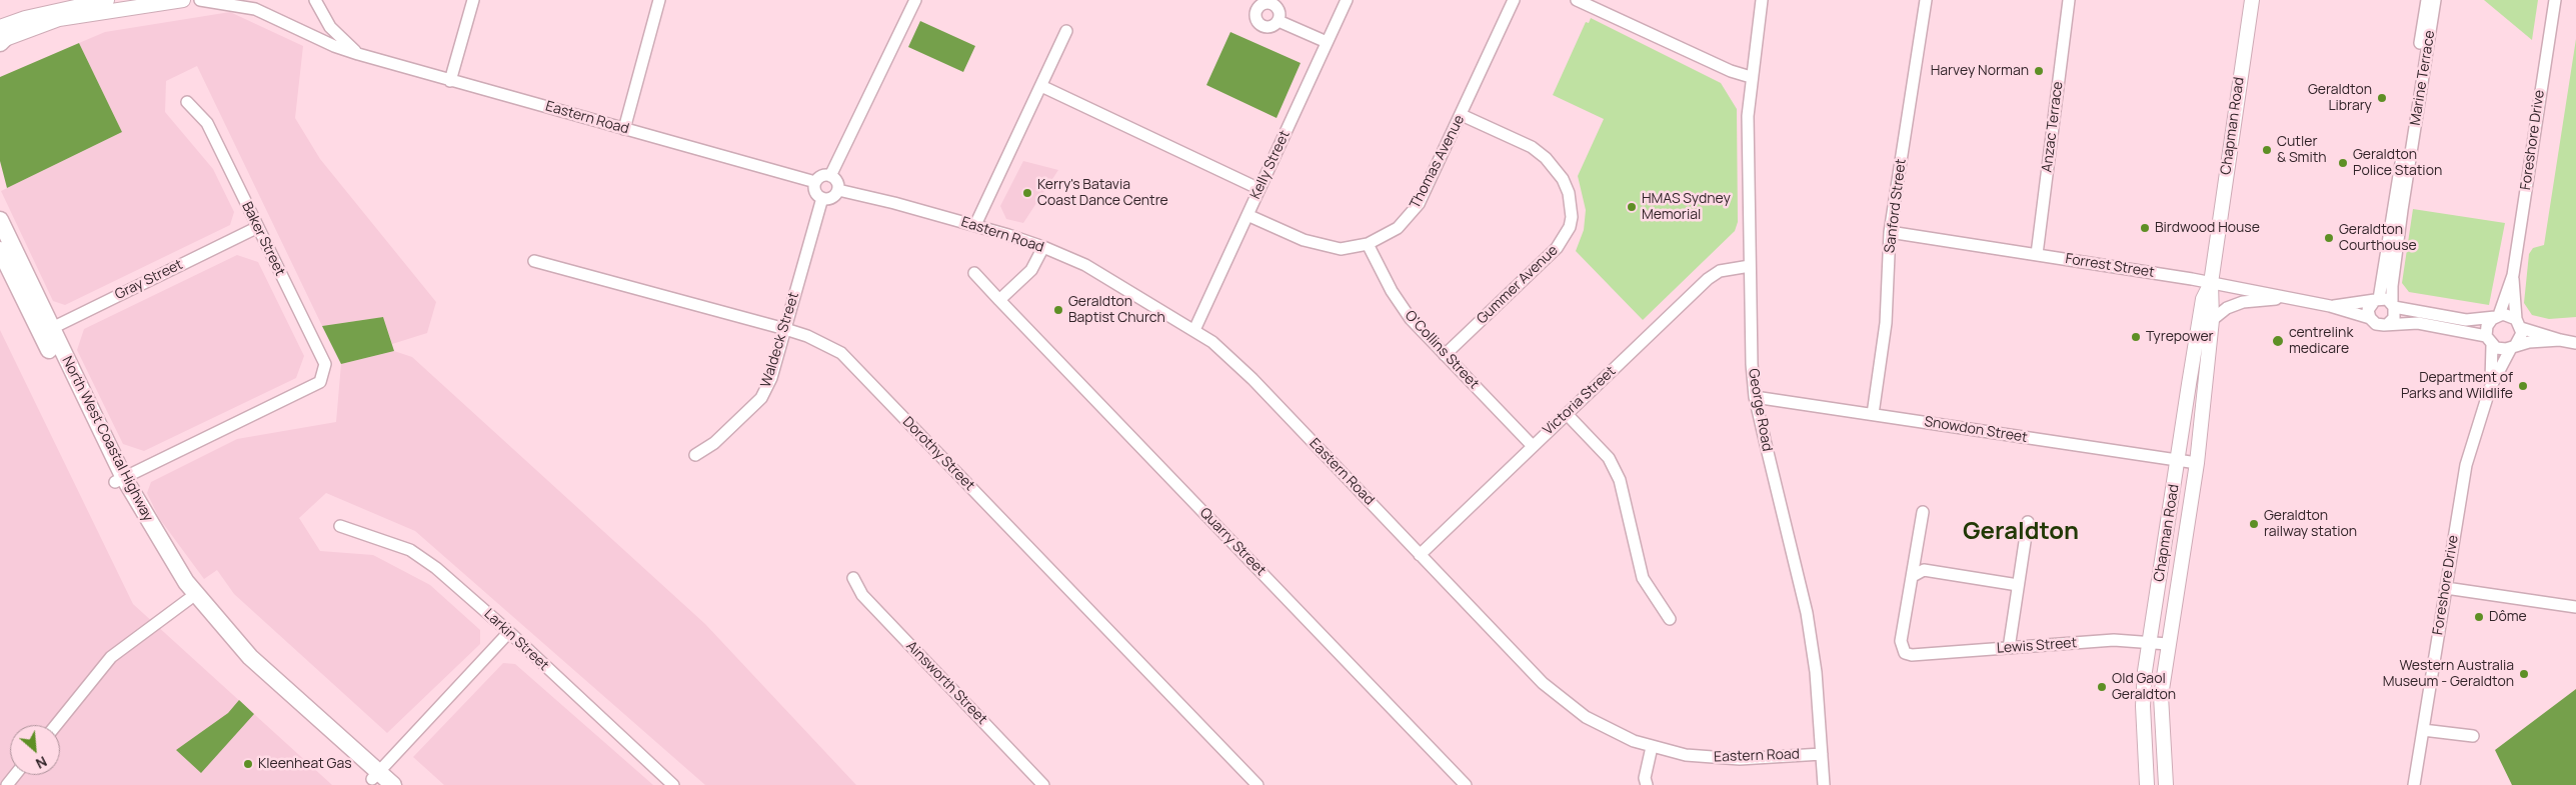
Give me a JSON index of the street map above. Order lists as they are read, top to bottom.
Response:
{
  "streets": {
    "highway": ["North West Coastal Highway"],
    "main road": ["Chapman Road"],
    "street": [
      "Marine Terrace",
      "Eastern Road",
      "Anzac Terrace",
      "Foreshore Drive",
      "Thomas Avenue",
      "Kelly Street",
      "Sanford Street",
      "Baker Street",
      "Forrest Street",
      "Gray Street",
      "Gummer Avenue",
      "Waldeck Street",
      "O'Collins Street",
      "Victoria Street",
      "George Road",
      "Snowdon Street",
      "Dorothy Street",
      "Quarry Street",
      "Larkin Street",
      "Lewis Street",
      "Ainsworth Street"
    ]
  },
  "crossings": [
    ["Marine Terrace", "Forrest Street"],
    ["Eastern Road", "Kelly Street"],
    ["Eastern Road", "Waldeck Street"],
    ["Eastern Road", "Victoria Street"],
    ["Eastern Road", "George Road"],
    ["Chapman Road", "Forrest Street"],
    ["Chapman Road", "Snowdon Street"],
    ["Chapman Road", "Lewis Street"],
    ["Anzac Terrace", "Forrest Street"],
    ["Thomas Avenue", "Kelly Street"],
    ["Thomas Avenue", "Gummer Avenue"],
    ["Thomas Avenue", "O'Collins Street"],
    ["Sanford Street", "Forrest Street"],
    ["Sanford Street", "Snowdon Street"],
    ["Baker Street", "Gray Street"],
    ["Baker Street", "North West Coastal Highway"],
    ["Gray Street", "North West Coastal Highway"],
    ["Gummer Avenue", "O'Collins Street"],
    ["Waldeck Street", "Dorothy Street"],
    ["O'Collins Street", "Victoria Street"],
    ["Victoria Street", "George Road"],
    ["George Road", "Snowdon Street"]
  ],
  "districts": ["Geraldton"],
  "places": [
    "Harvey Norman",
    "Geraldton Library",
    "Cutler & Smith",
    "Geraldton Police Station",
    "Kerry's Batavia Coast Dance Centre",
    "HMAS Sydney Memorial",
    "Birdwood House",
    "Geraldton Courthouse",
    "Geraldton Baptist Church",
    "Tyrepower",
    "centrelink medicare",
    "Department of Parks and Wildlife",
    "Geraldton railway station",
    "Dôme",
    "Western Australia Museum - Geraldton",
    "Old Gaol Geraldton",
    "Kleenheat Gas"
  ],
  "north": "bottom right"
}
